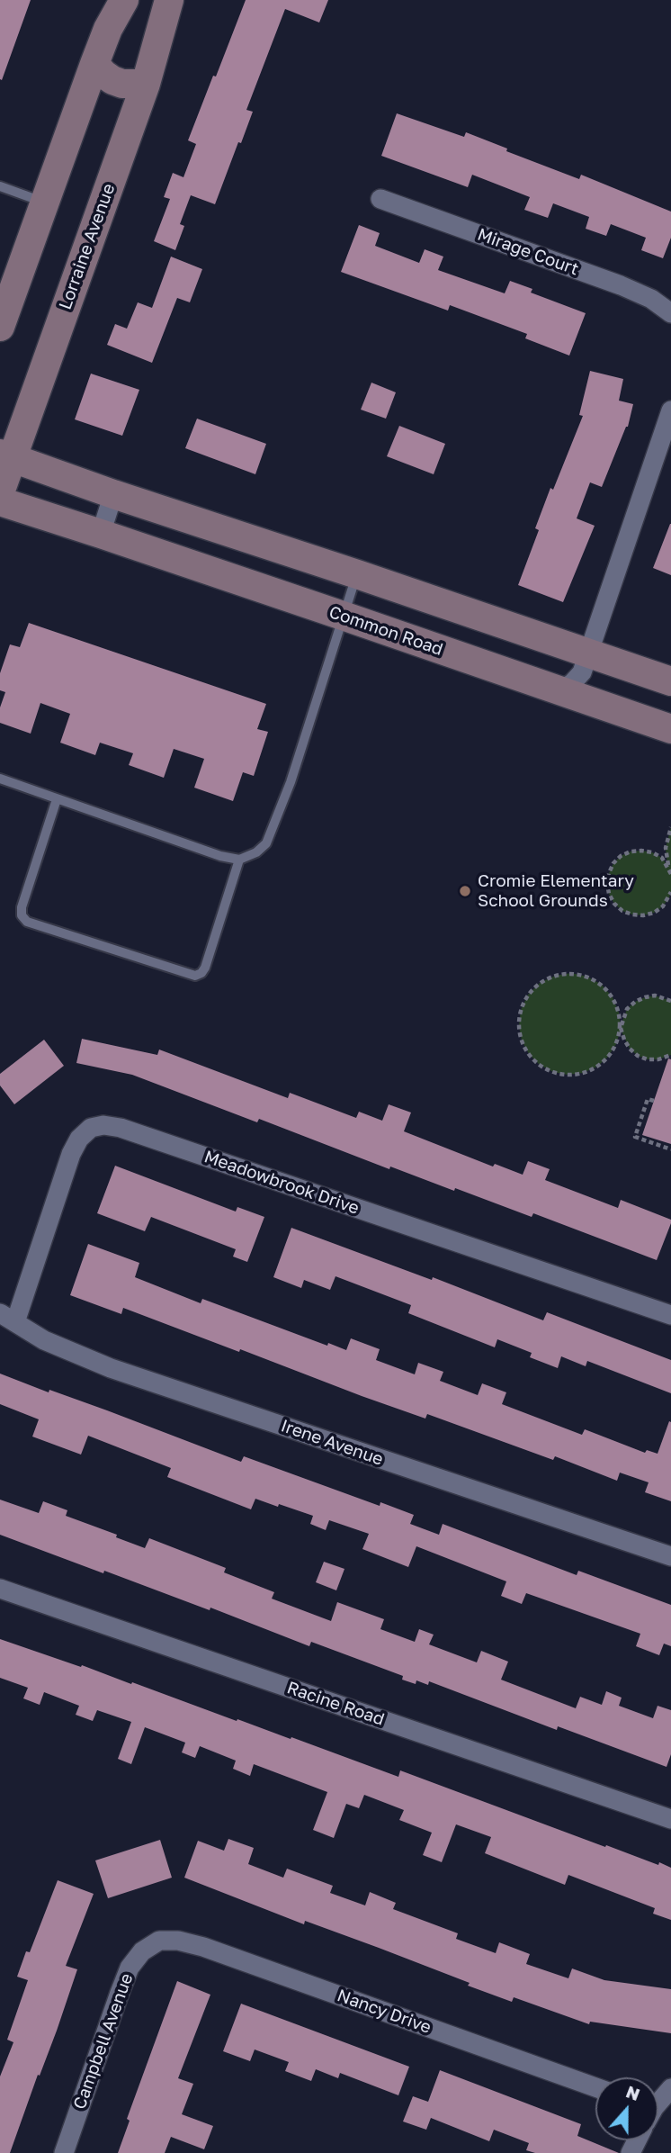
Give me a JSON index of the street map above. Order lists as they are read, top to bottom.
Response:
{
  "streets": {
    "street": [
      "Lorraine Avenue",
      "Mirage Court",
      "Common Road",
      "Meadowbrook Drive",
      "Irene Avenue",
      "Racine Road",
      "Nancy Drive",
      "Campbell Avenue"
    ]
  },
  "crossings": [
    ["Meadowbrook Drive", "Irene Avenue"],
    ["Nancy Drive", "Campbell Avenue"]
  ],
  "places": ["Cromie Elementary School Grounds"],
  "north": "top"
}
